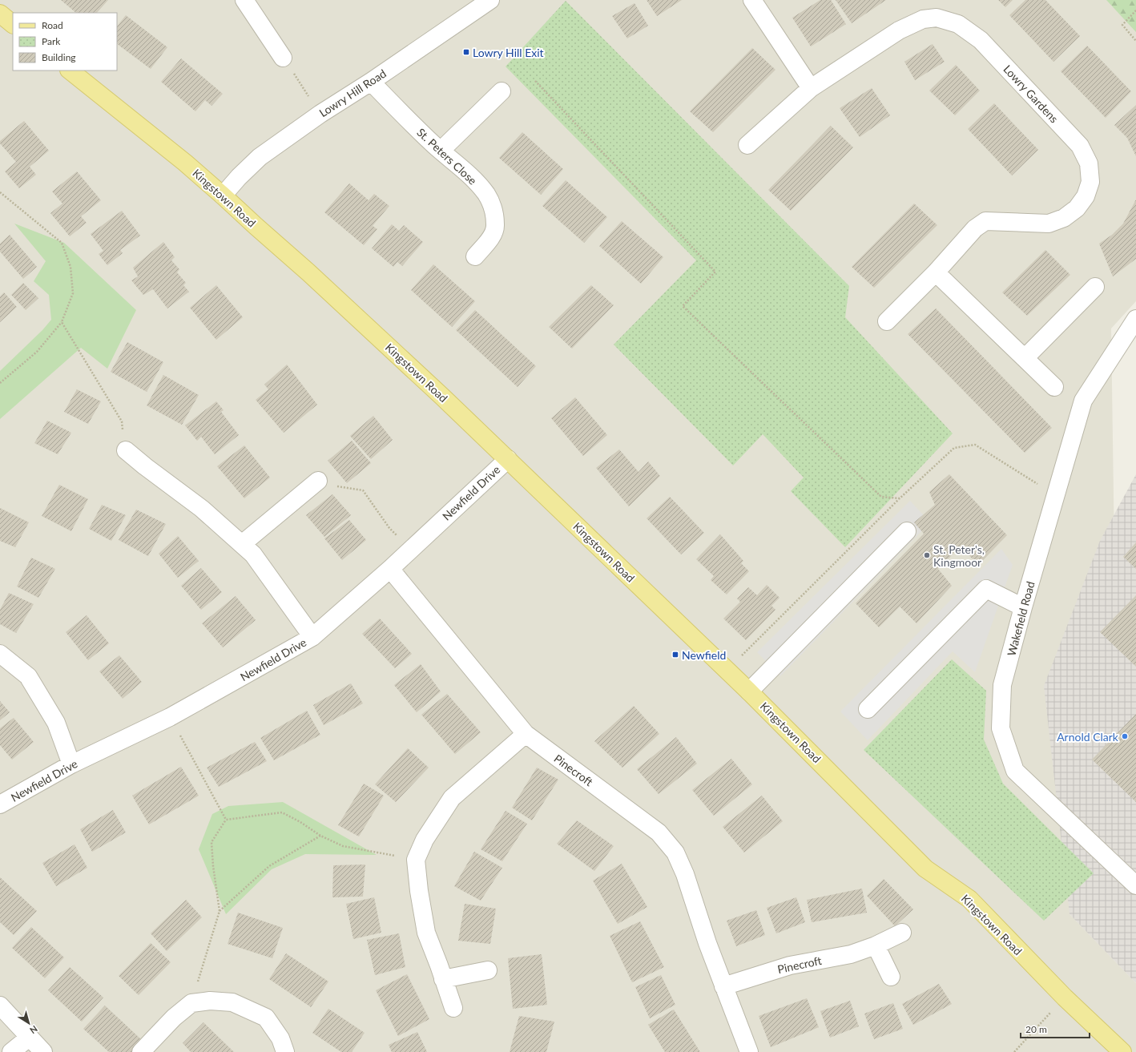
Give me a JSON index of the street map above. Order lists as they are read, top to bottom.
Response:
{
  "streets": {
    "main road": ["Kingstown Road"],
    "street": [
      "Lowry Hill Road",
      "Lowry Gardens",
      "St. Peters Close",
      "Newfield Drive",
      "Wakefield Road",
      "Pinecroft"
    ]
  },
  "crossings": [
    ["Lowry Hill Road", "St. Peters Close"],
    ["Lowry Hill Road", "Kingstown Road"],
    ["Kingstown Road", "Newfield Drive"],
    ["Newfield Drive", "Pinecroft"]
  ],
  "places": {
    "transit": ["Lowry Hill Exit", "Newfield"],
    "other": ["St. Peter's, Kingmoor", "Arnold Clark"]
  },
  "legend": ["Road", "Park", "Building"],
  "scale_bar": "20 m",
  "north": "bottom right"
}
